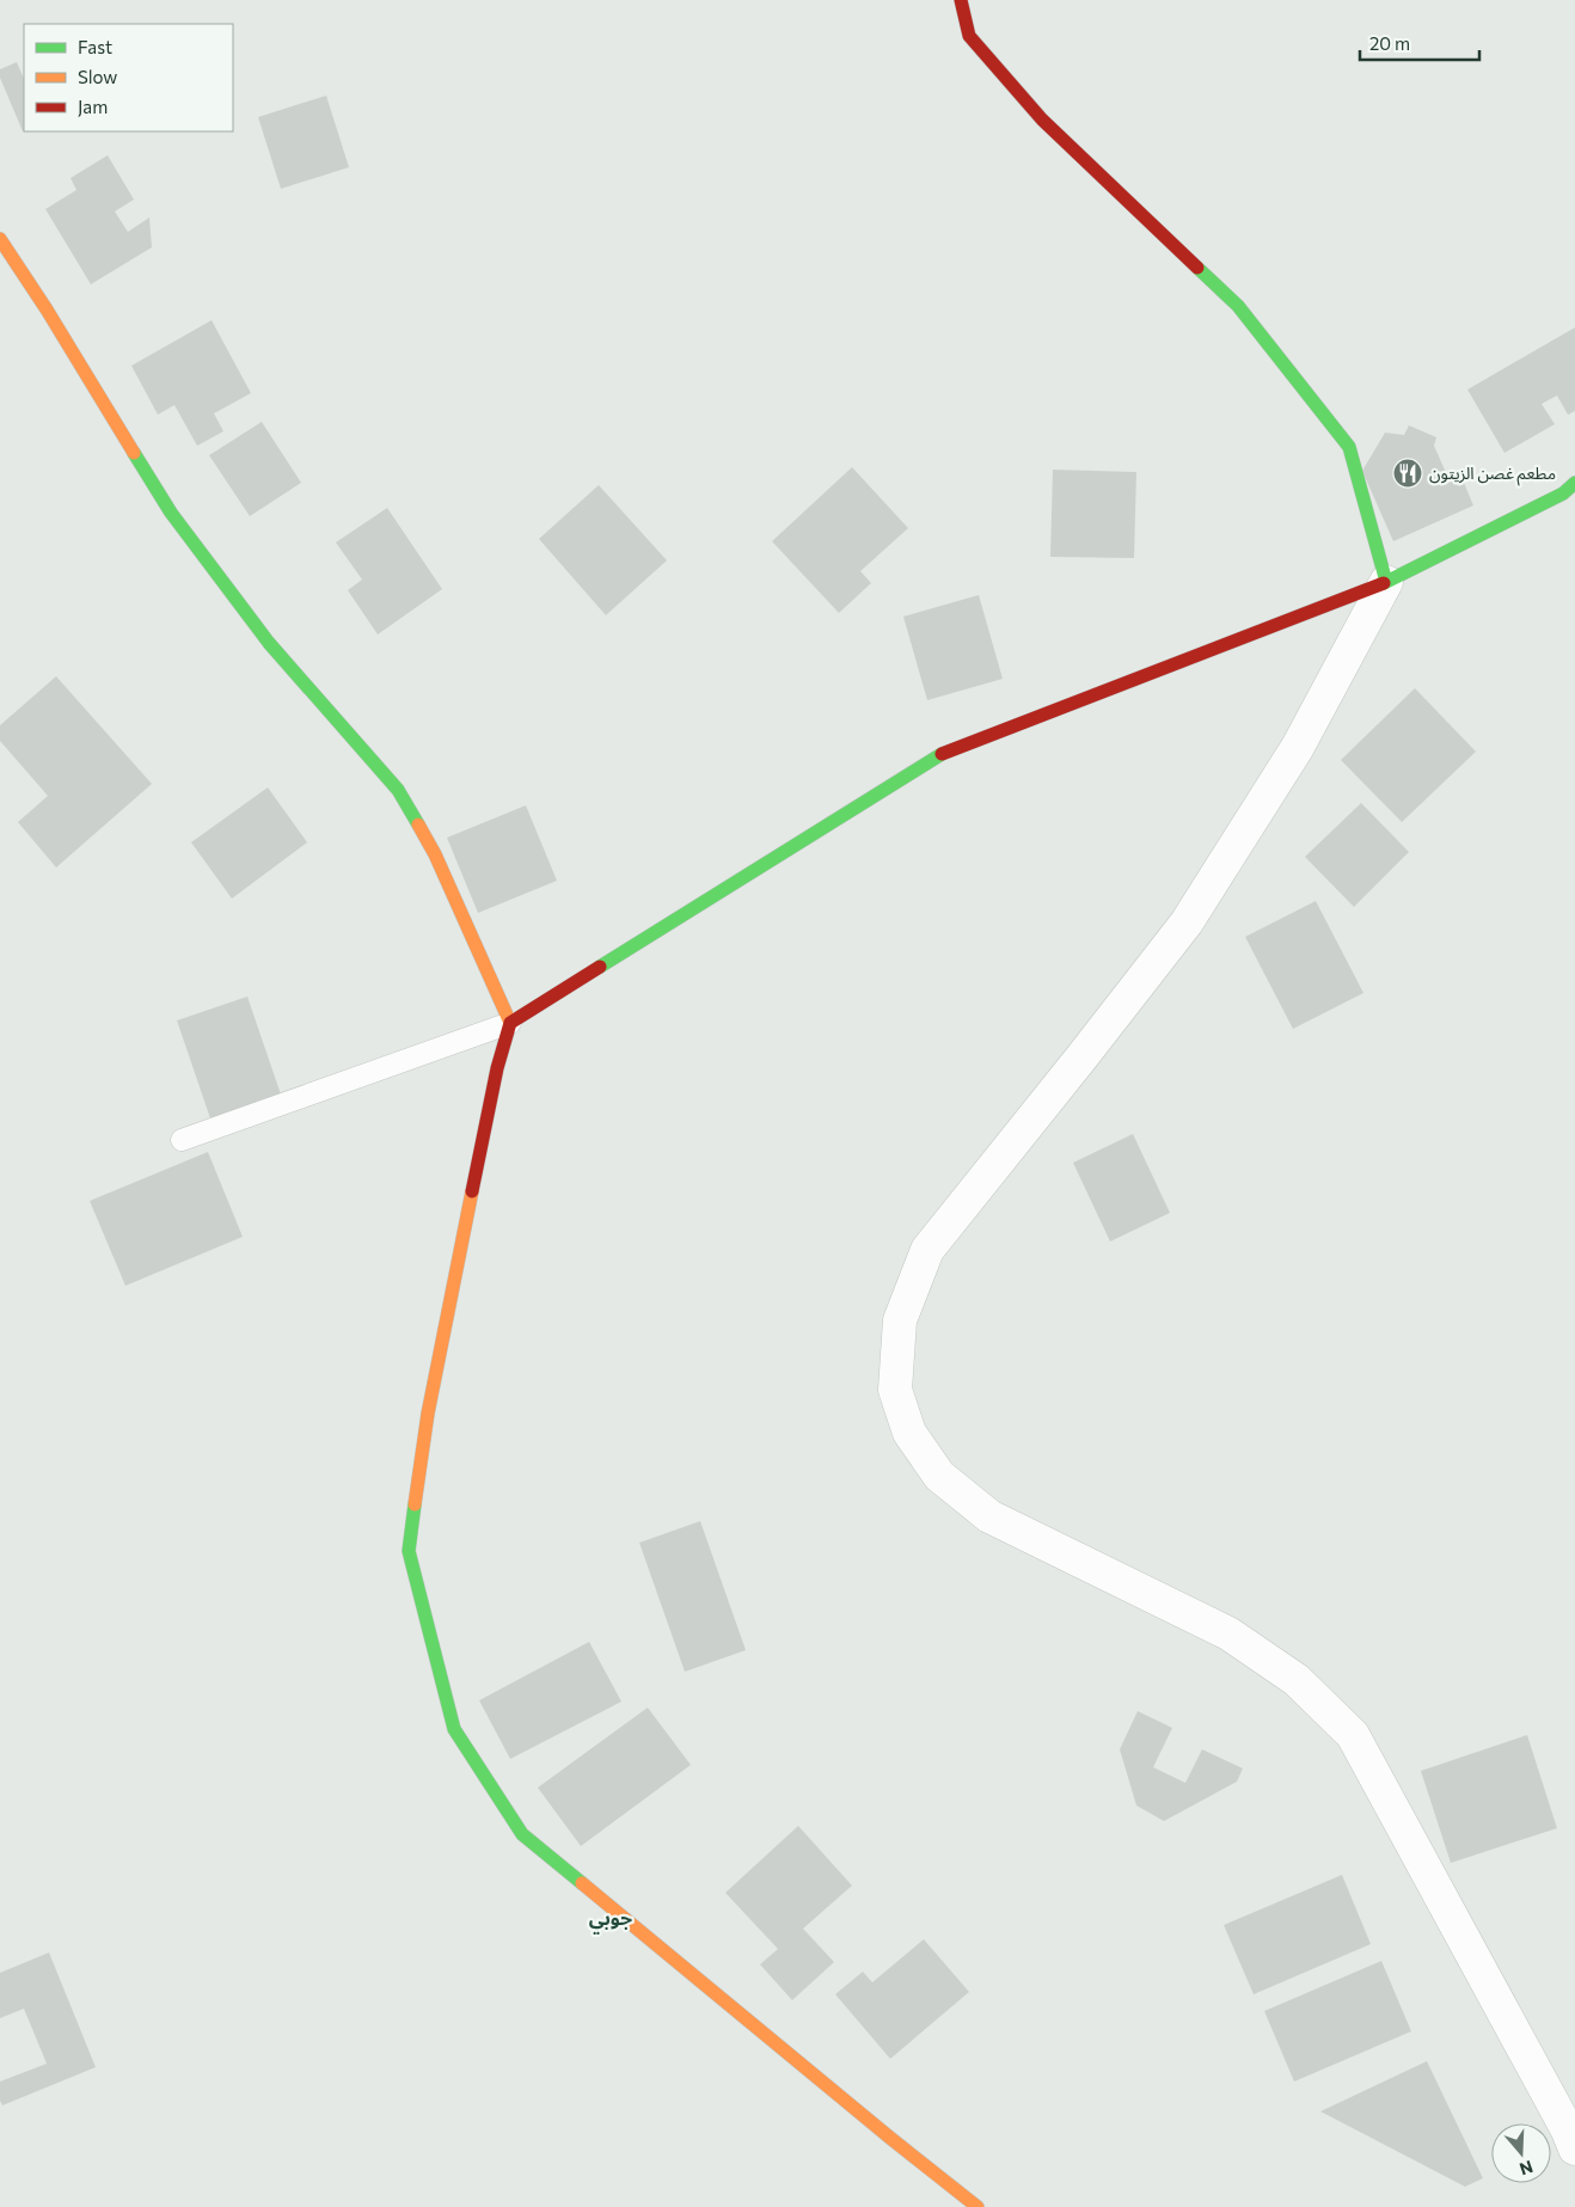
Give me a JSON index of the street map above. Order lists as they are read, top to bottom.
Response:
{
  "districts": ["جوبي"],
  "places": {
    "restaurant": ["مطعم غصن الزيتون"]
  },
  "legend": ["Fast", "Slow", "Jam"],
  "scale_bar": "20 m",
  "north": "bottom"
}
